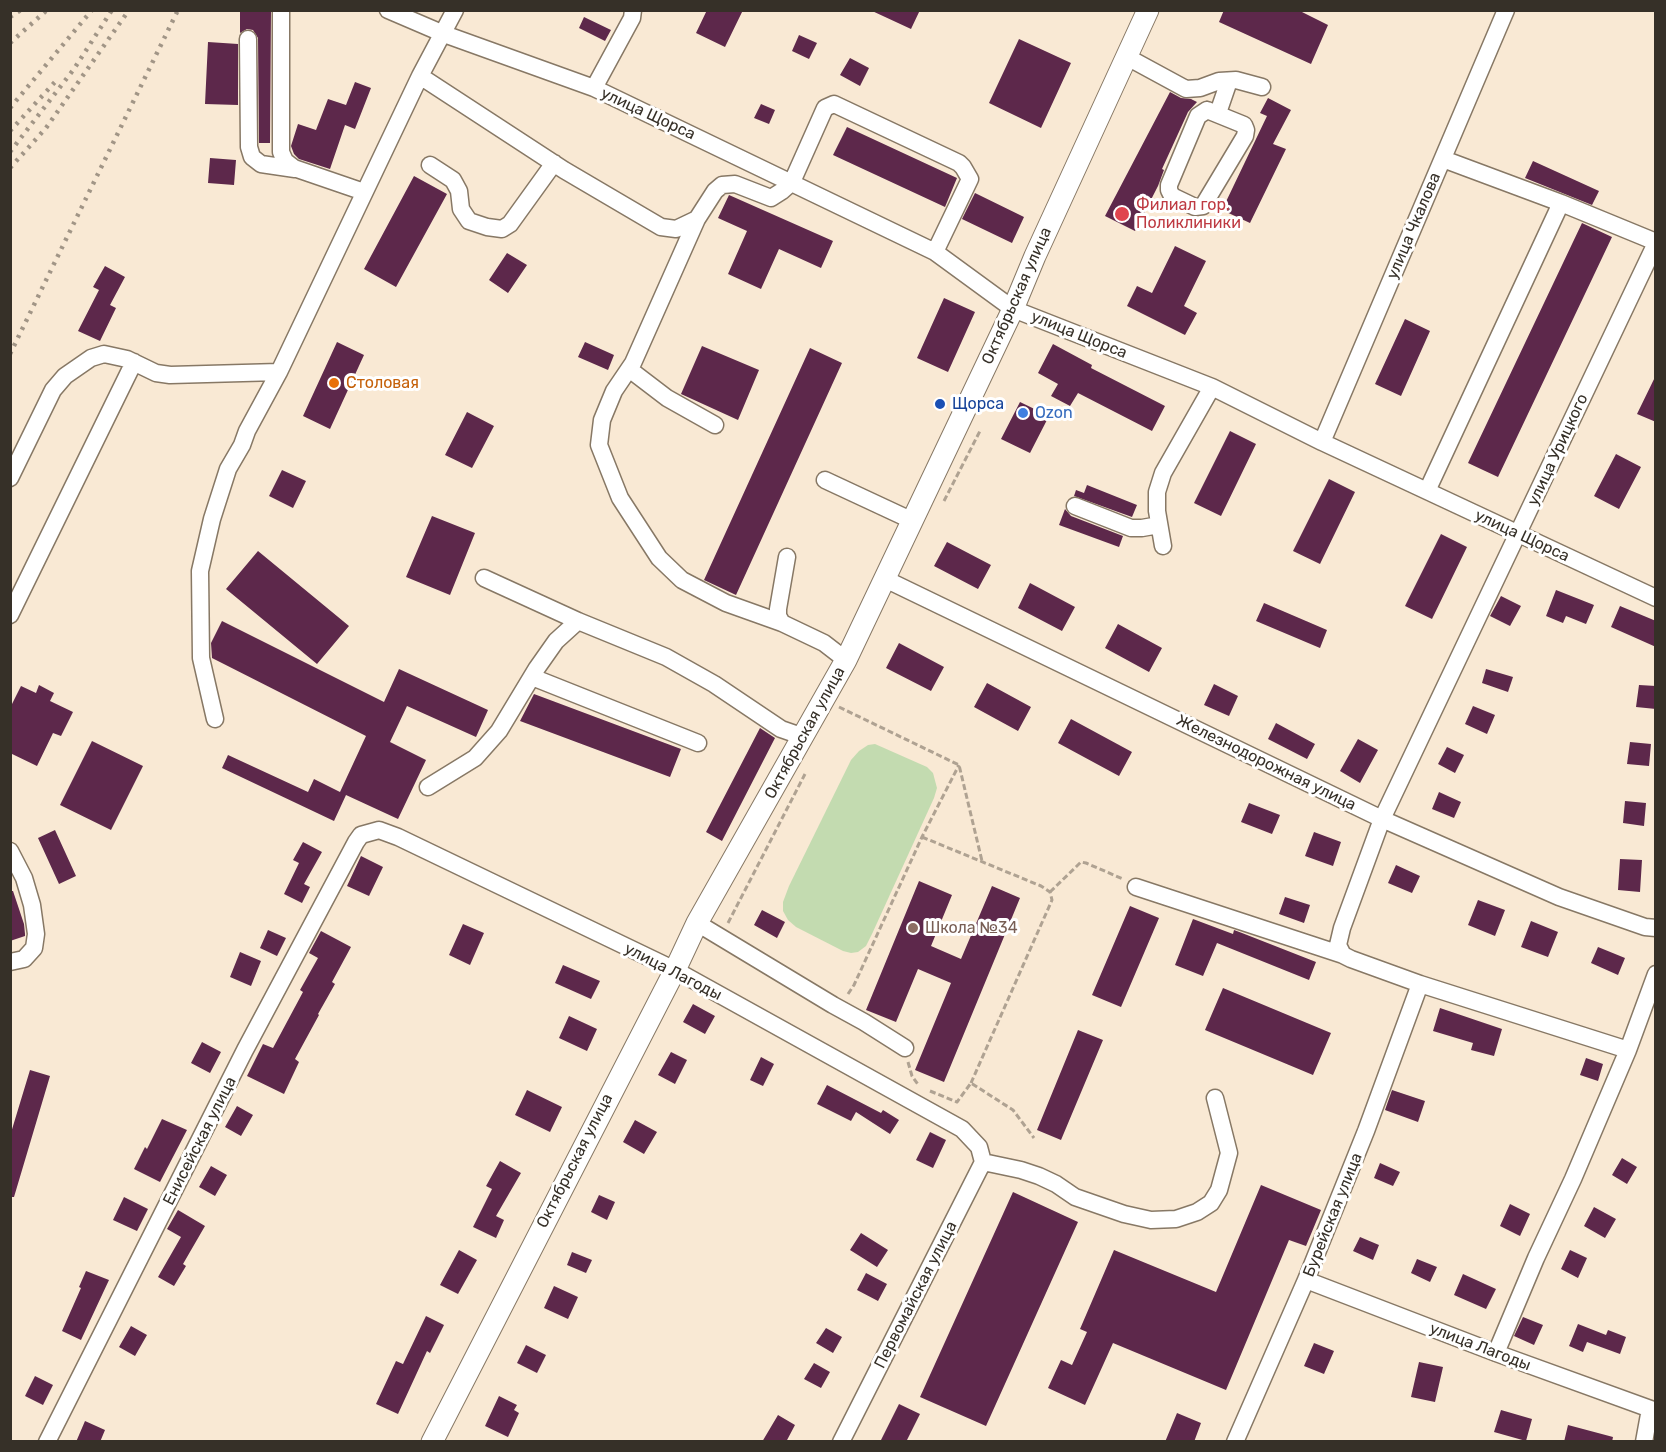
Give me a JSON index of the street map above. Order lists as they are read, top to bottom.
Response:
{
  "streets": {
    "main road": ["Октябрьская улица"],
    "street": [
      "улица Щорса",
      "улица Чкалова",
      "улица Урицкого",
      "Железнодорожная улица",
      "улица Лагоды",
      "Енисейская улица",
      "Бурейская улица",
      "Первомайская улица"
    ]
  },
  "crossings": [
    ["улица Щорса", "улица Чкалова"],
    ["улица Щорса", "Октябрьская улица"],
    ["улица Щорса", "улица Урицкого"],
    ["Октябрьская улица", "Железнодорожная улица"],
    ["Октябрьская улица", "улица Лагоды"],
    ["улица Урицкого", "Железнодорожная улица"],
    ["улица Лагоды", "Енисейская улица"],
    ["улица Лагоды", "Бурейская улица"],
    ["улица Лагоды", "Первомайская улица"]
  ],
  "places": [
    "Филиал гор. Поликлиники",
    "Столовая",
    "Щорса",
    "Ozon",
    "Школа №34"
  ]
}
